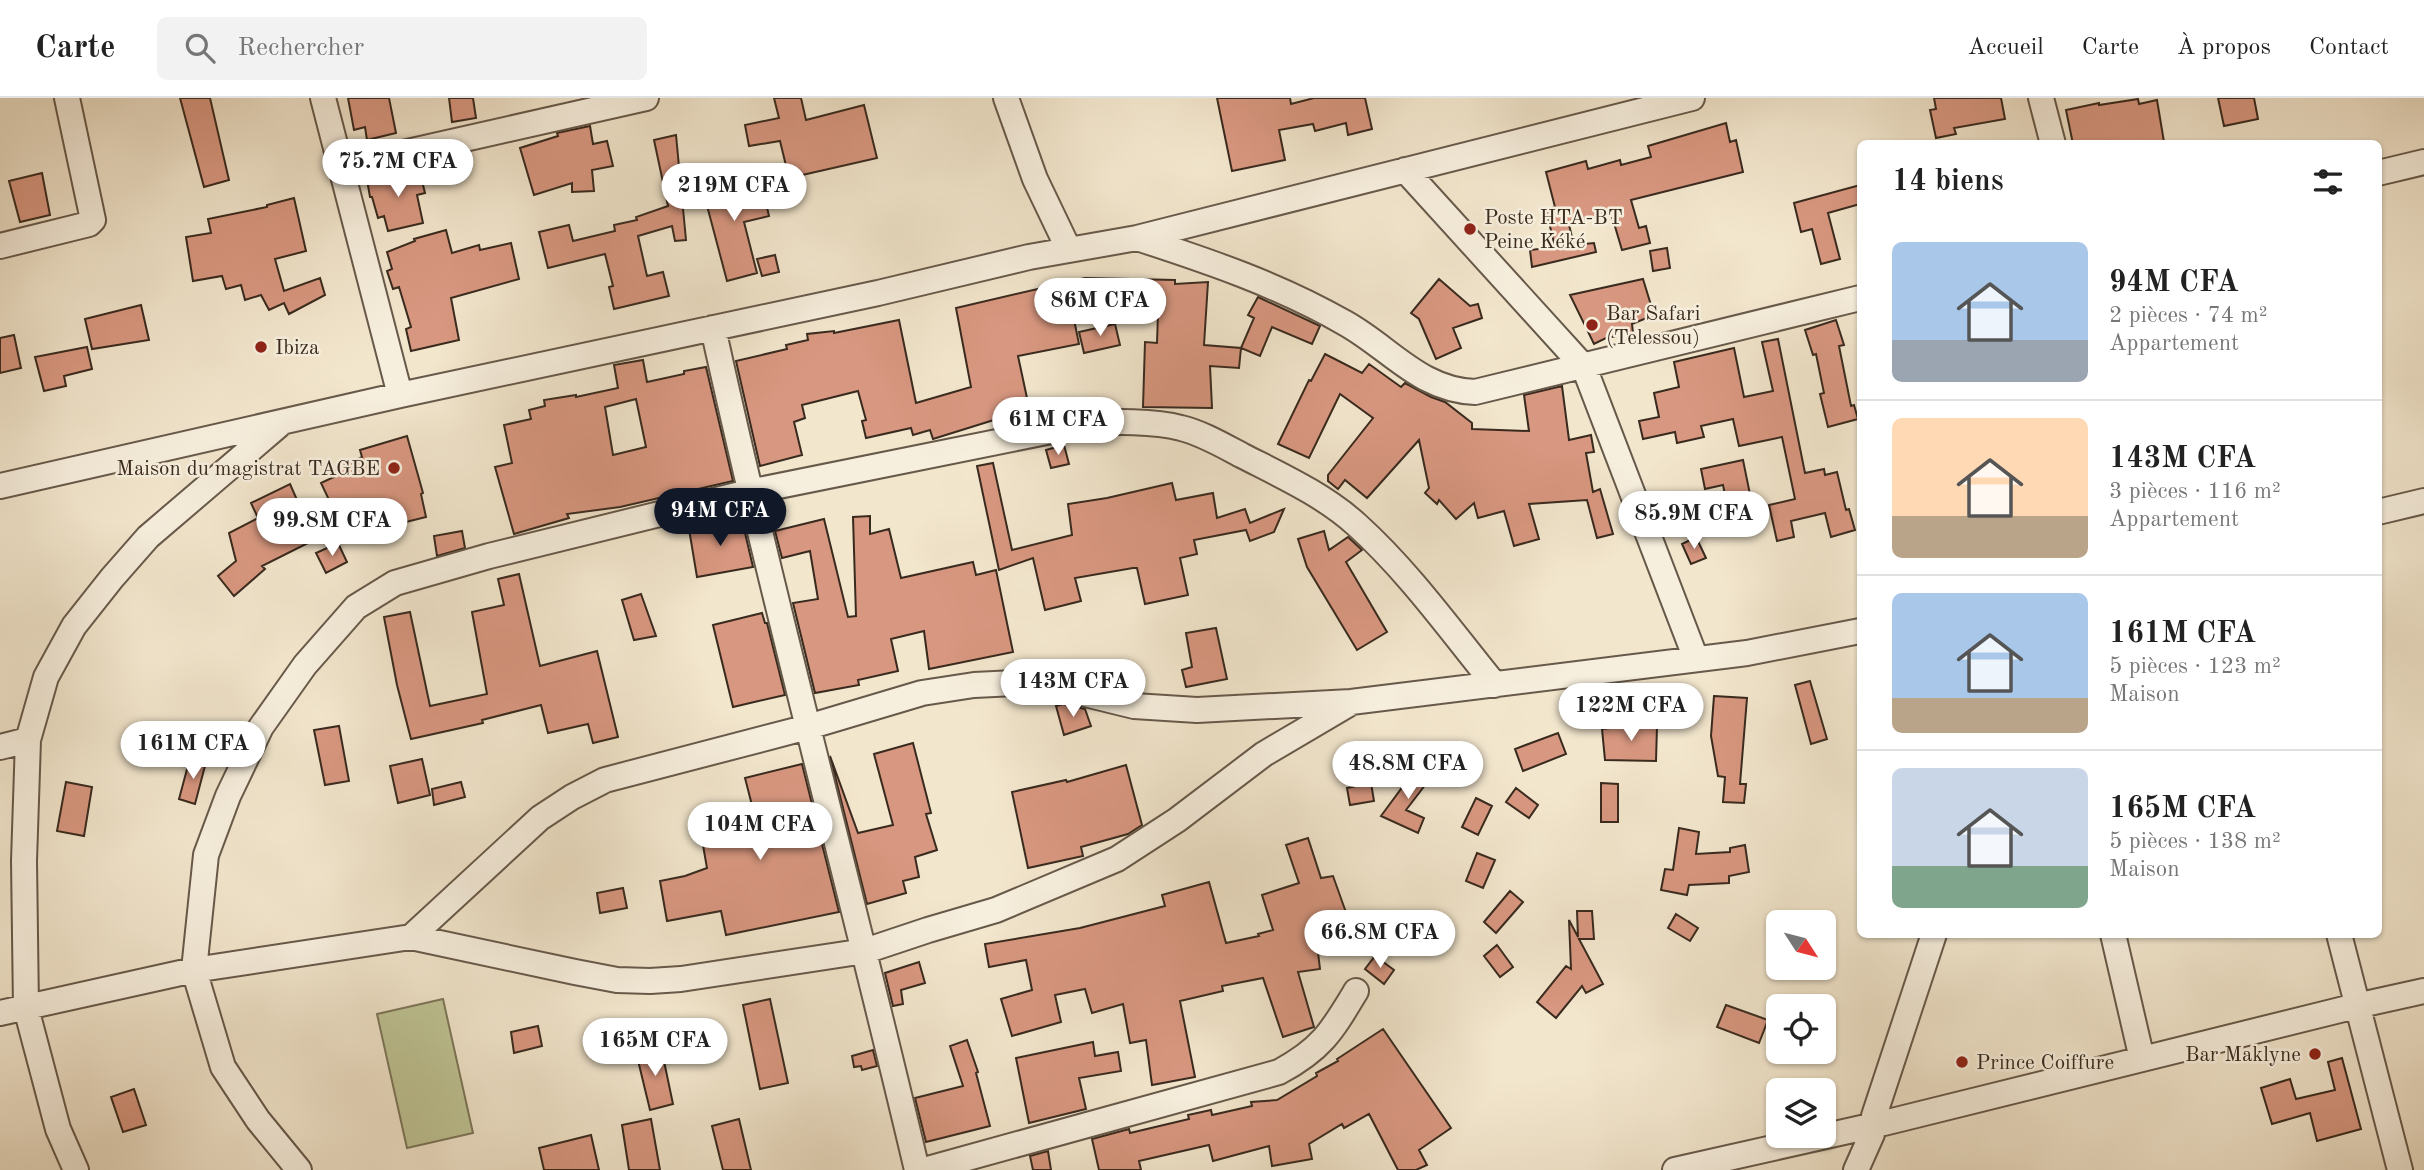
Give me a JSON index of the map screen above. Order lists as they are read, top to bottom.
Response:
{
  "places": [
    "Poste HTA-BT Peine Kéké",
    "Bar Safari (Telessou)",
    "Ibiza",
    "Maison du magistrat TAGBE",
    "Bar Maklyne",
    "Prince Coiffure"
  ],
  "north": "bottom right",
  "page": {
    "header": "Carte",
    "search": "Rechercher",
    "nav": [
      "Accueil",
      "Carte",
      "À propos",
      "Contact"
    ],
    "price": [
      "75.7M CFA",
      "219M CFA",
      "86M CFA",
      "61M CFA",
      "94M CFA",
      "85.9M CFA",
      "99.8M CFA",
      "143M CFA",
      "122M CFA",
      "161M CFA",
      "48.8M CFA",
      "104M CFA",
      "66.8M CFA",
      "165M CFA"
    ],
    "heading": "14 biens",
    "list": [
      {
        "name": "94M CFA",
        "note": "2 pièces · 74 m² · Appartement"
      },
      {
        "name": "143M CFA",
        "note": "3 pièces · 116 m² · Appartement"
      },
      {
        "name": "161M CFA",
        "note": "5 pièces · 123 m² · Maison"
      },
      {
        "name": "165M CFA",
        "note": "5 pièces · 138 m² · Maison"
      }
    ]
  }
}
